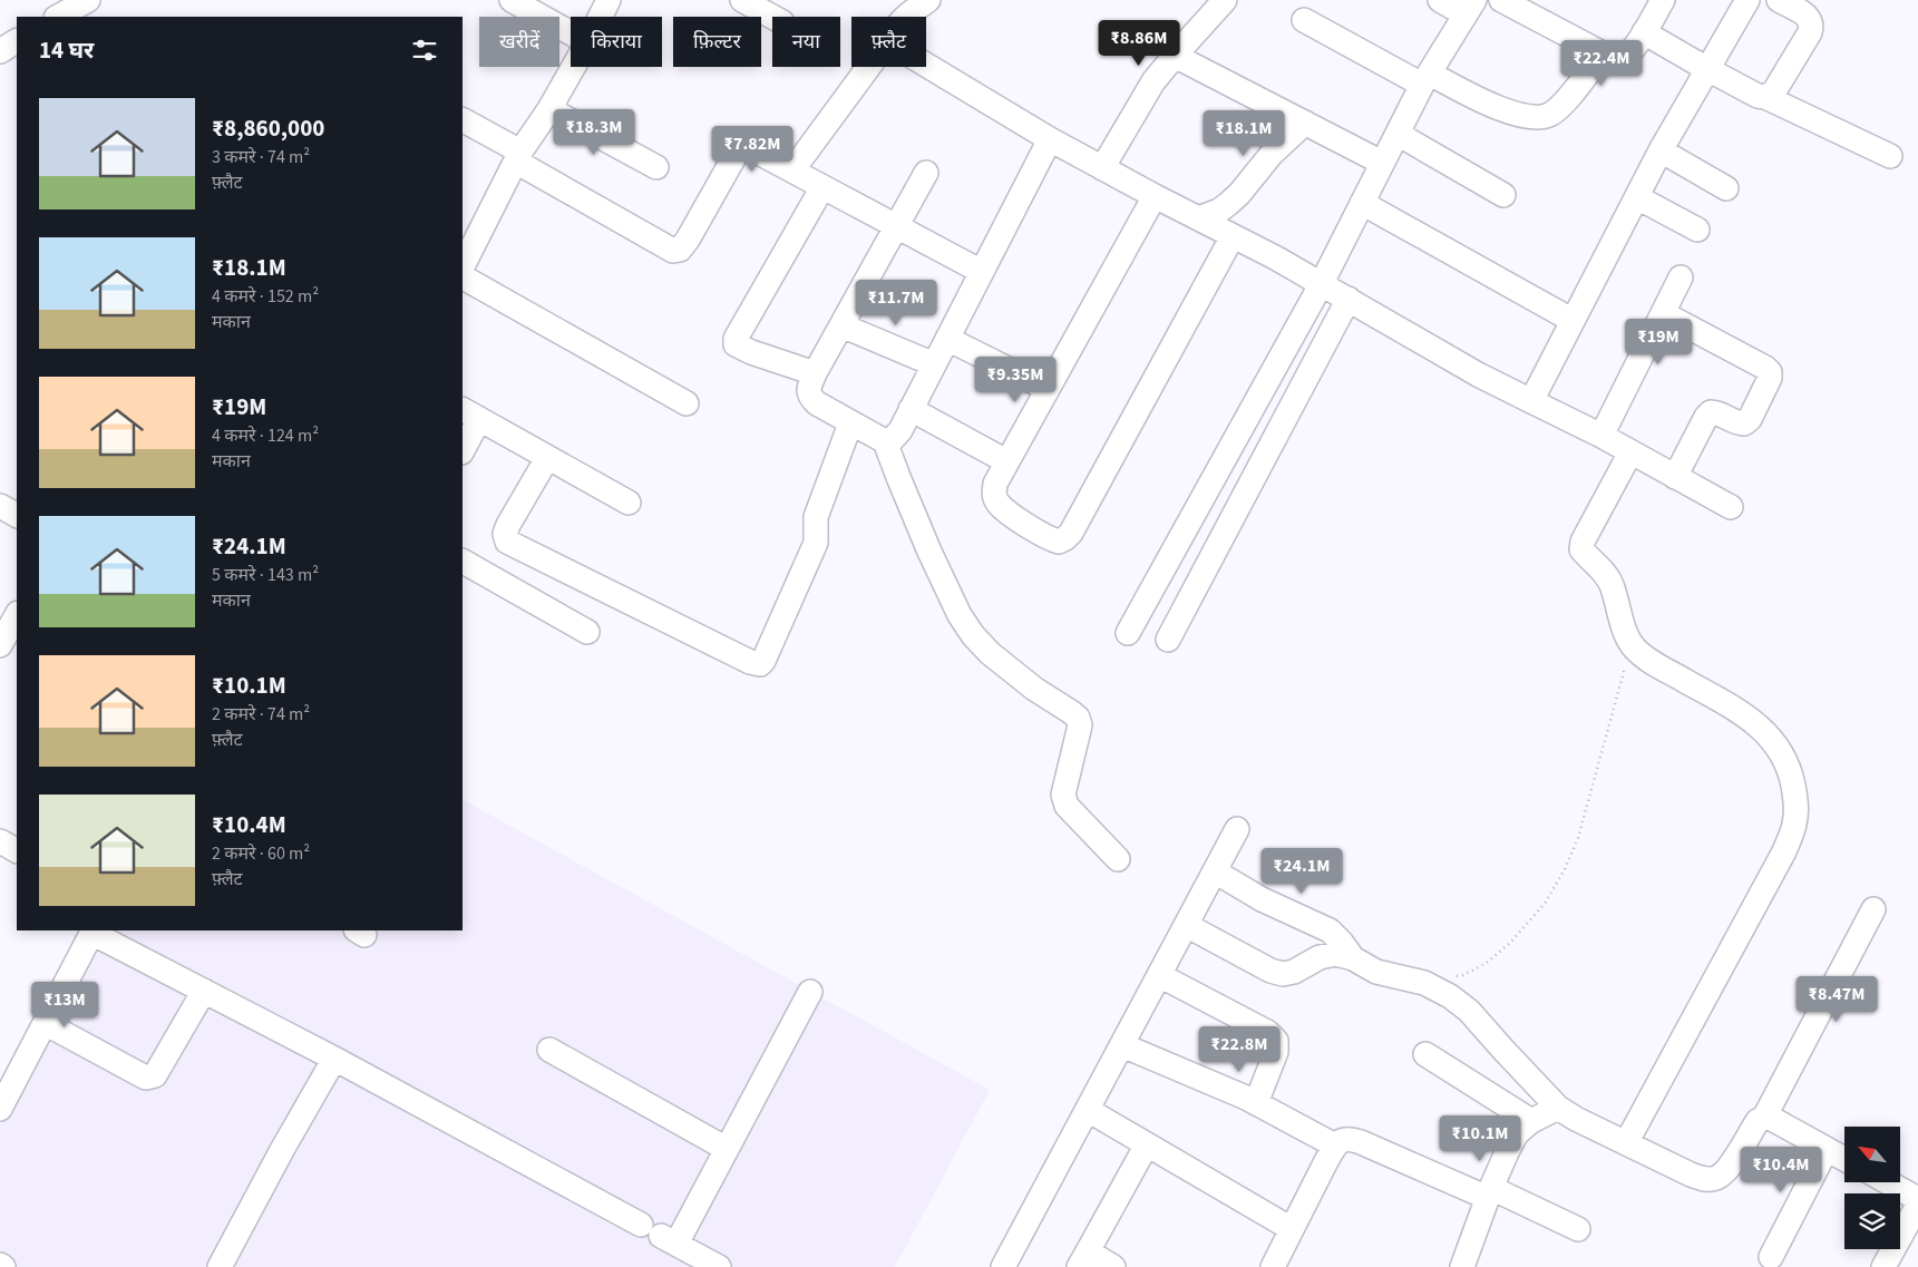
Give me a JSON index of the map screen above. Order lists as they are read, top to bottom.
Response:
{
  "north": "top left",
  "page": {
    "chip": [
      "खरीदें",
      "किराया",
      "फ़िल्टर",
      "नया",
      "फ़्लैट"
    ],
    "heading": "14 घर",
    "price": [
      "₹8.86M",
      "₹22.4M",
      "₹18.3M",
      "₹18.1M",
      "₹7.82M",
      "₹11.7M",
      "₹19M",
      "₹9.35M",
      "₹24.1M",
      "₹8.47M",
      "₹13M",
      "₹22.8M",
      "₹10.1M",
      "₹10.4M"
    ],
    "list": [
      {
        "name": "₹8,860,000",
        "note": "3 कमरे · 74 m² · फ़्लैट"
      },
      {
        "name": "₹18.1M",
        "note": "4 कमरे · 152 m² · मकान"
      },
      {
        "name": "₹19M",
        "note": "4 कमरे · 124 m² · मकान"
      },
      {
        "name": "₹24.1M",
        "note": "5 कमरे · 143 m² · मकान"
      },
      {
        "name": "₹10.1M",
        "note": "2 कमरे · 74 m² · फ़्लैट"
      },
      {
        "name": "₹10.4M",
        "note": "2 कमरे · 60 m² · फ़्लैट"
      }
    ]
  }
}
